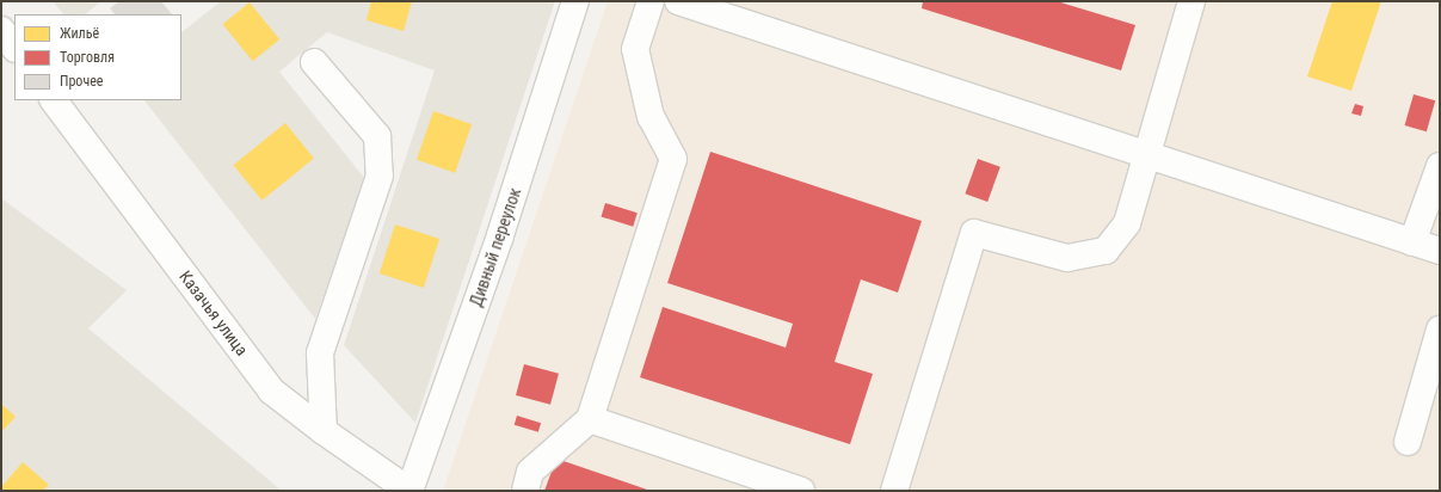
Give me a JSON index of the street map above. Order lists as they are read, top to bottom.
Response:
{
  "streets": {
    "street": ["Дивный переулок", "Казачья улица"]
  },
  "crossings": [
    ["Дивный переулок", "Казачья улица"]
  ],
  "legend": ["Жильё", "Торговля", "Прочее"]
}
